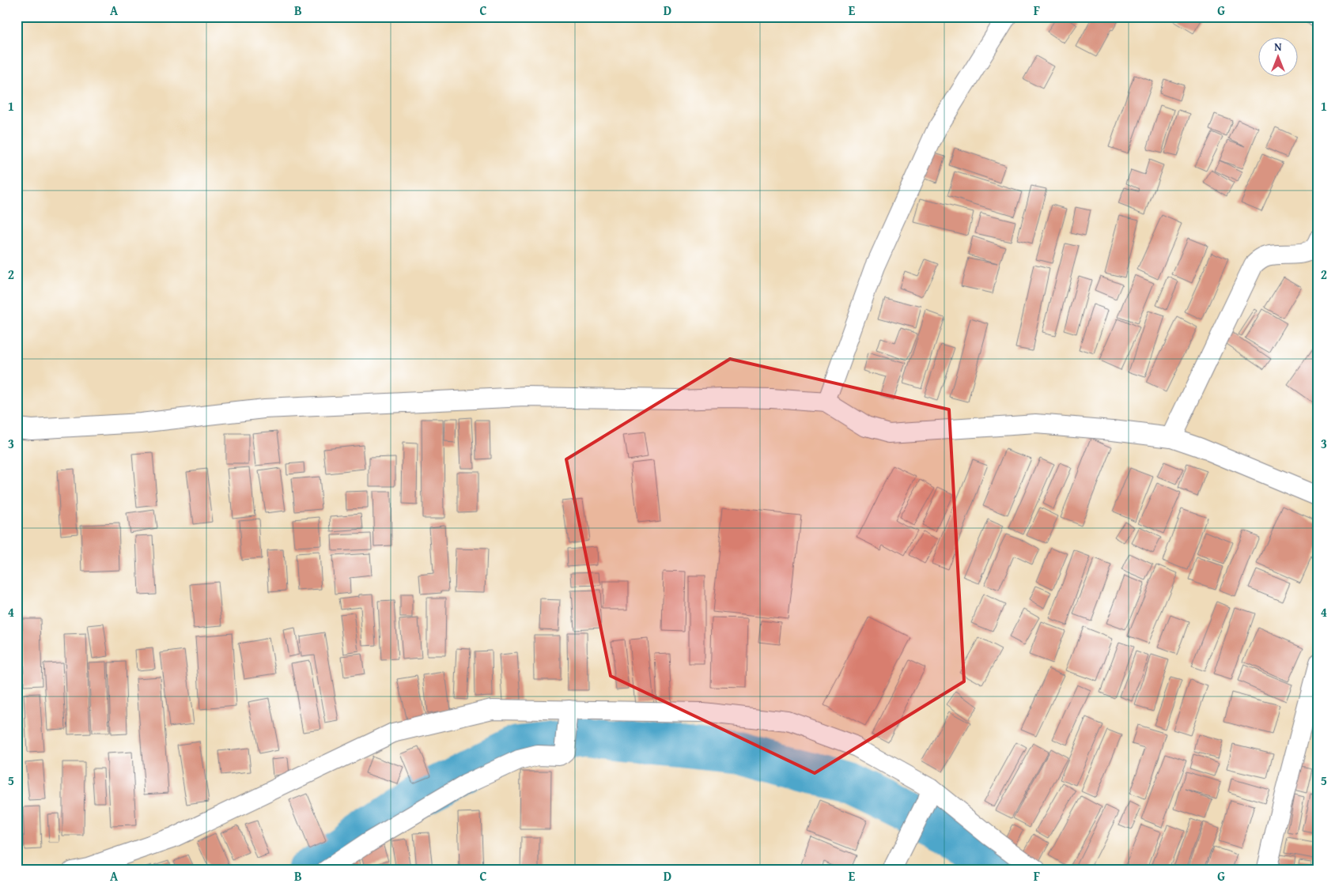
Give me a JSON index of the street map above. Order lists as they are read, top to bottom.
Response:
{
  "north": "top",
  "grid": {
    "columns": [
      "A",
      "B",
      "C",
      "D",
      "E",
      "F",
      "G"
    ],
    "rows": [
      "1",
      "2",
      "3",
      "4",
      "5"
    ]
  }
}
